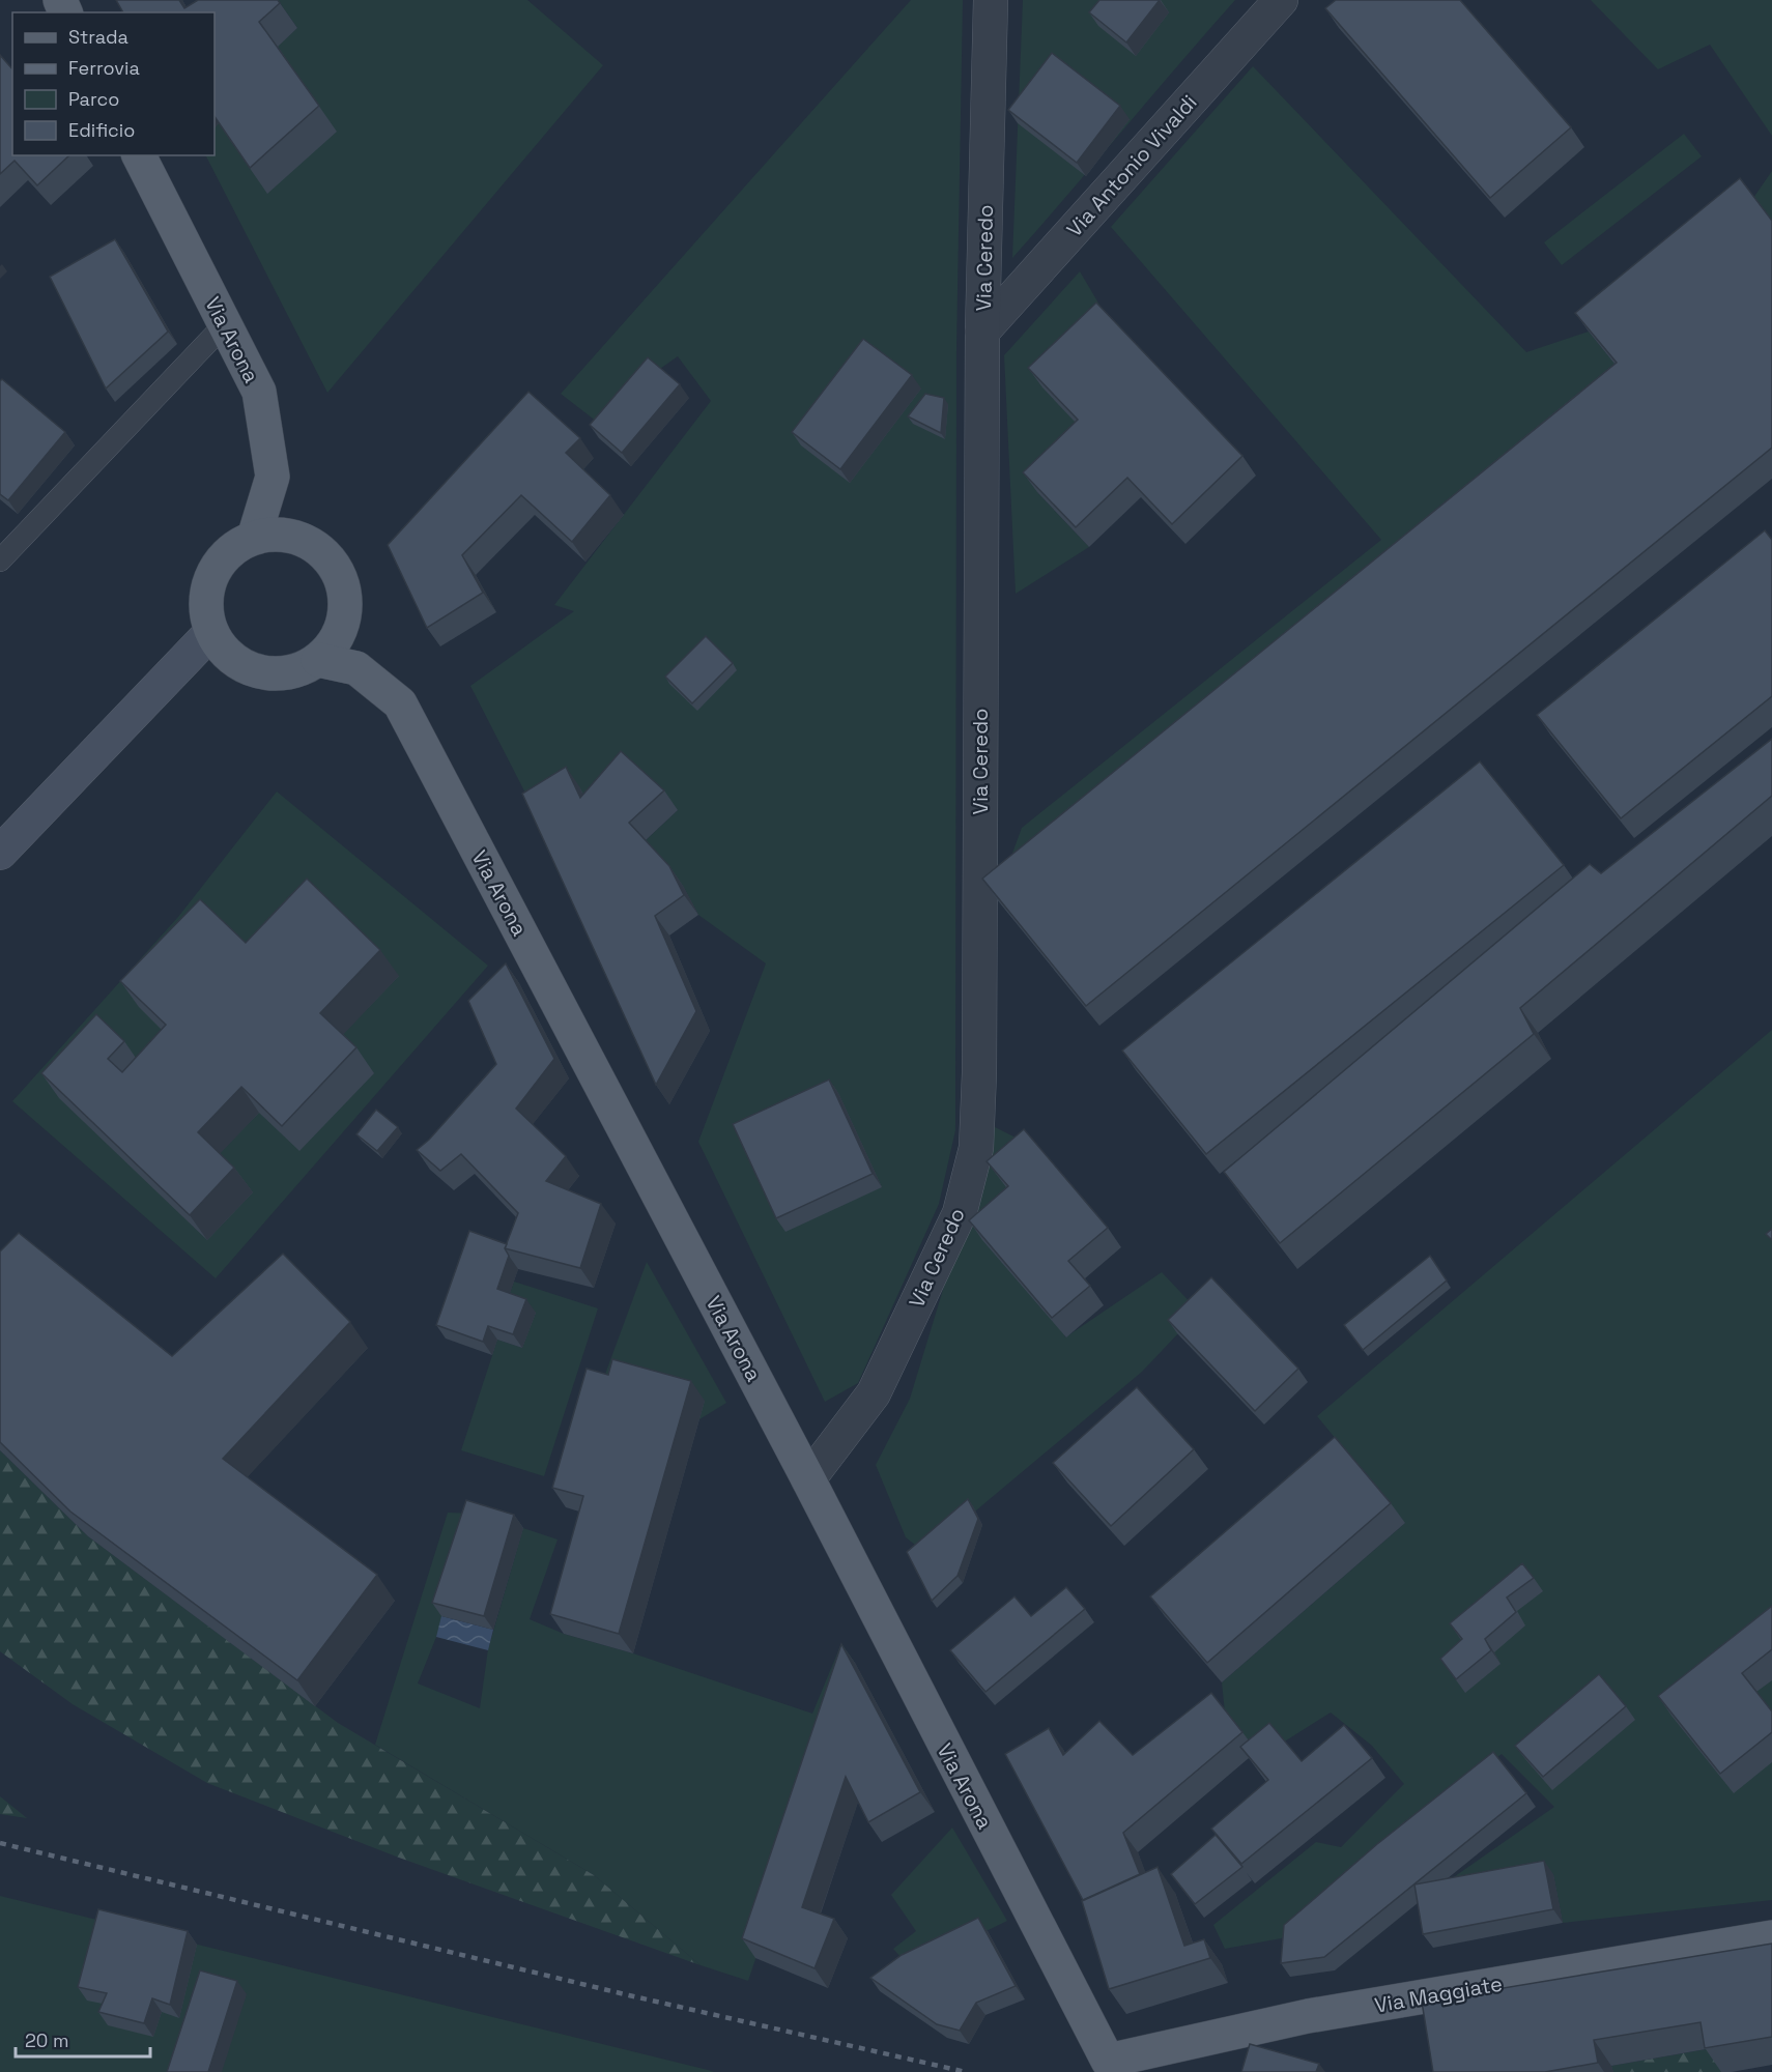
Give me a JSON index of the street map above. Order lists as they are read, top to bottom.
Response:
{
  "streets": {
    "main road": ["Via Arona", "Via Maggiate"],
    "street": ["Via Antonio Vivaldi", "Via Ceredo"]
  },
  "crossings": [
    ["Via Antonio Vivaldi", "Via Ceredo"],
    ["Via Ceredo", "Via Arona"],
    ["Via Arona", "Via Maggiate"]
  ],
  "legend": [
    "Strada",
    "Ferrovia",
    "Parco",
    "Edificio"
  ],
  "scale_bar": "20 m"
}
